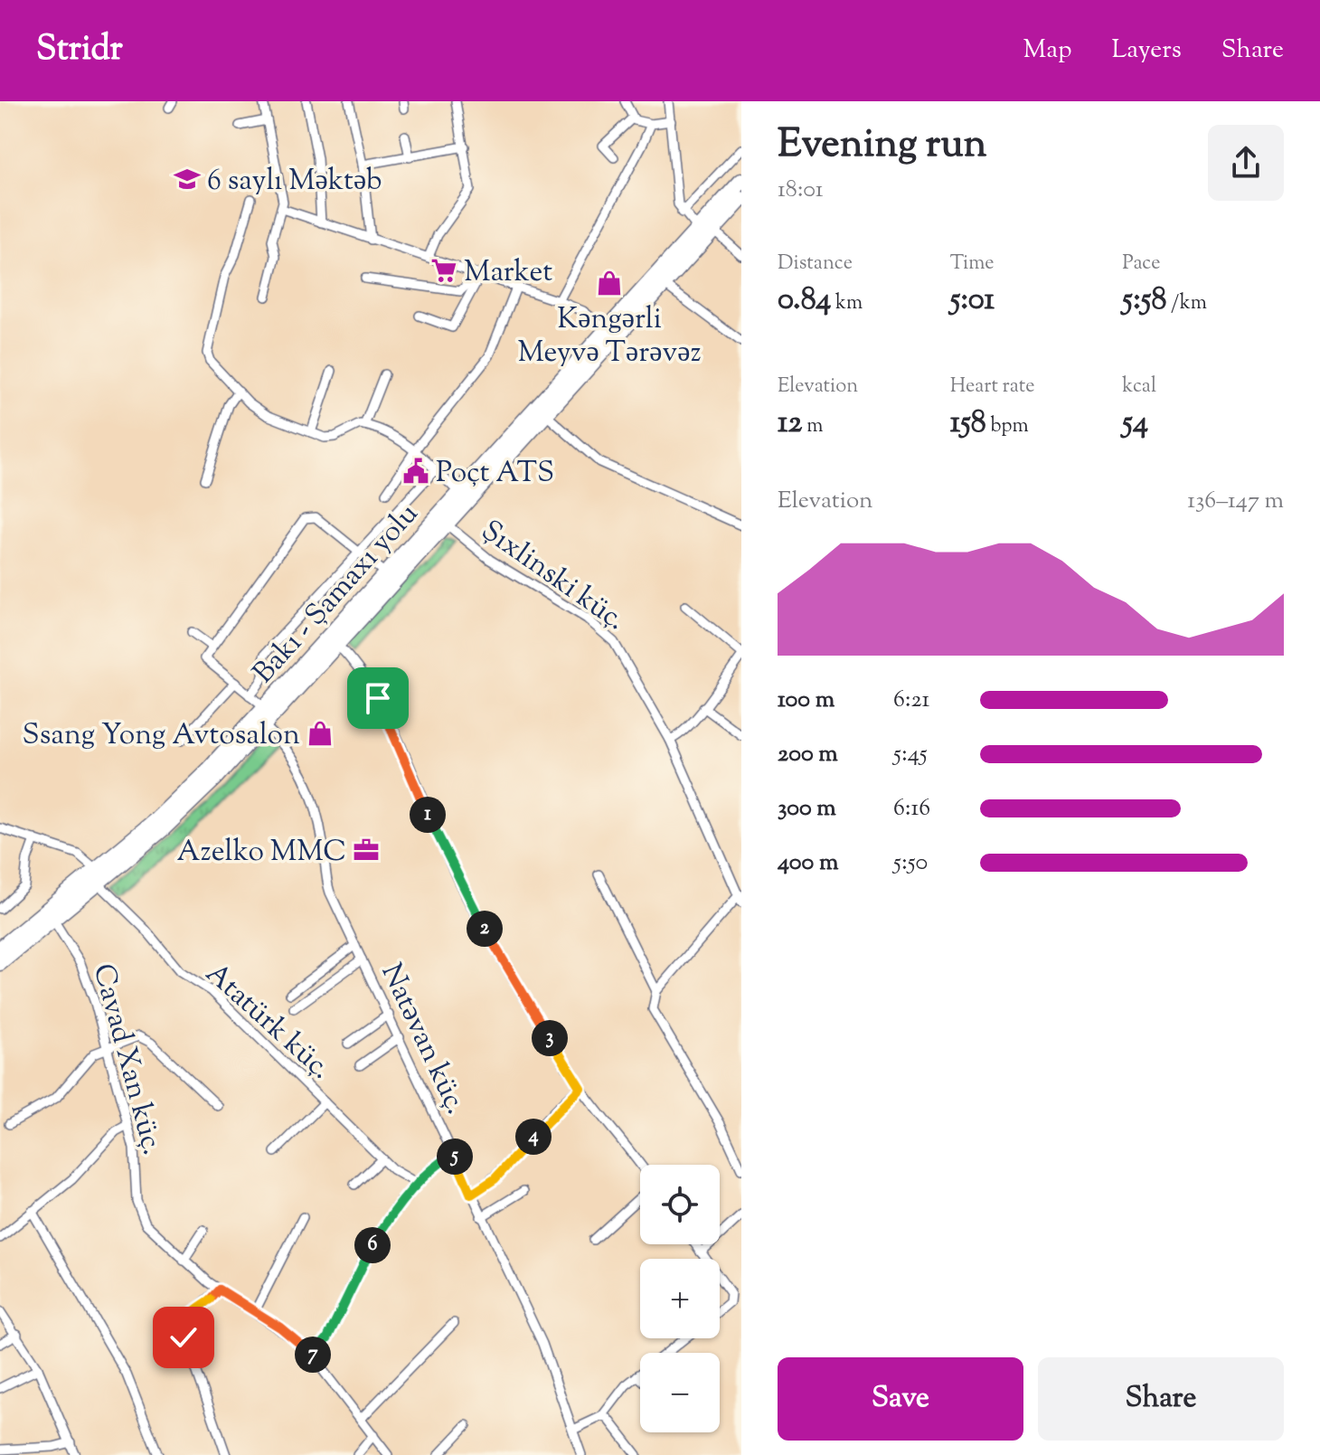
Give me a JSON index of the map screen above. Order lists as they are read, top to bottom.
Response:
{
  "streets": {
    "highway": ["Bakı - Şamaxı yolu"],
    "street": [
      "Şıxlinski küç.",
      "Atatürk küç.",
      "Natəvan küç.",
      "Cavad Xan küç."
    ]
  },
  "crossings": [
    ["Şıxlinski küç.", "Bakı - Şamaxı yolu"],
    ["Bakı - Şamaxı yolu", "Atatürk küç."],
    ["Bakı - Şamaxı yolu", "Natəvan küç."],
    ["Bakı - Şamaxı yolu", "Cavad Xan küç."]
  ],
  "places": {
    "school or university": ["6 saylı Məktəb"],
    "supermarket": ["Market"],
    "shop": ["Kəngərli Meyvə Tərəvəz", "Ssang Yong Avtosalon"],
    "public building": ["Poçt ATS"],
    "office": ["Azelko MMC"]
  },
  "page": {
    "header": "Stridr",
    "nav": ["Map", "Layers", "Share"],
    "heading": ["Evening run", "18:01"],
    "stats": [
      ["Distance", "0.84 km"],
      ["Time", "5:01"],
      ["Pace", "5:58 /km"],
      ["Elevation", "12 m"],
      ["Heart rate", "158 bpm"],
      ["kcal", "54"]
    ],
    "chart": ["Elevation", "136–147 m"],
    "list": [
      {
        "name": "100 m",
        "note": "6:21"
      },
      {
        "name": "200 m",
        "note": "5:45"
      },
      {
        "name": "300 m",
        "note": "6:16"
      },
      {
        "name": "400 m",
        "note": "5:50"
      }
    ],
    "pins": [
      "1",
      "2",
      "3",
      "4",
      "5",
      "6",
      "7"
    ],
    "map_buttons": ["+", "−"],
    "buttons": ["Save", "Share"]
  }
}
